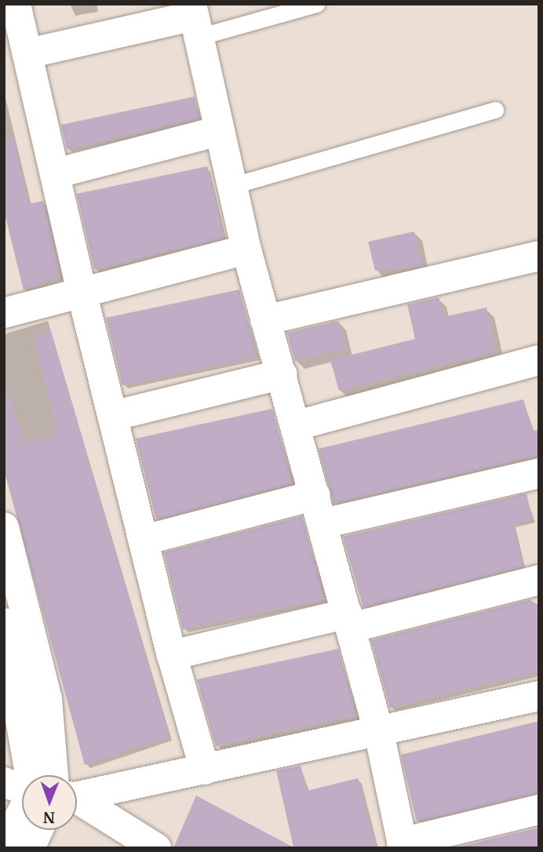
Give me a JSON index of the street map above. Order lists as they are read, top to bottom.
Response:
{
  "north": "bottom"
}
